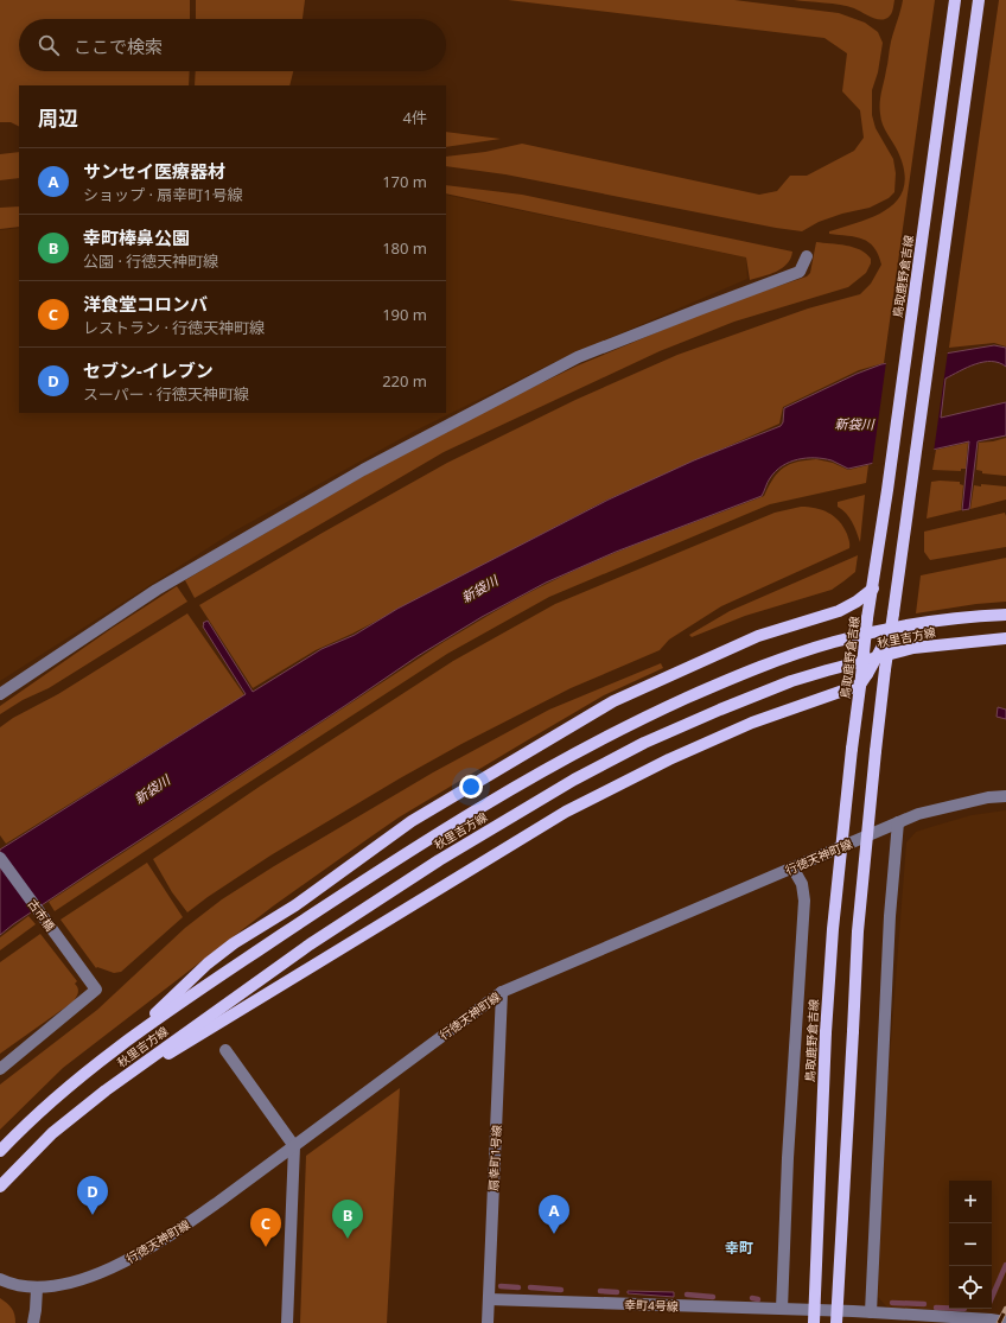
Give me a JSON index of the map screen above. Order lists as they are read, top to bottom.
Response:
{
  "streets": {
    "main road": ["鳥取鹿野倉吉線", "秋里吉方線"],
    "street": [
      "行徳天神町線",
      "古市橋",
      "扇幸町1号線",
      "幸町4号線"
    ]
  },
  "crossings": [
    ["鳥取鹿野倉吉線", "幸町4号線"],
    ["行徳天神町線", "扇幸町1号線"],
    ["扇幸町1号線", "幸町4号線"]
  ],
  "districts": ["幸町"],
  "water": ["新袋川"],
  "page": {
    "search": "ここで検索",
    "heading": ["周辺", "4件"],
    "list": [
      {
        "mark": "A",
        "name": "サンセイ医療器材",
        "note": "ショップ · 扇幸町1号線",
        "value": "170 m"
      },
      {
        "mark": "B",
        "name": "幸町棒鼻公園",
        "note": "公園 · 行徳天神町線",
        "value": "180 m"
      },
      {
        "mark": "C",
        "name": "洋食堂コロンバ",
        "note": "レストラン · 行徳天神町線",
        "value": "190 m"
      },
      {
        "mark": "D",
        "name": "セブン-イレブン",
        "note": "スーパー · 行徳天神町線",
        "value": "220 m"
      }
    ],
    "pins": [
      "D",
      "A",
      "B",
      "C"
    ],
    "map_buttons": ["+", "−"]
  }
}
